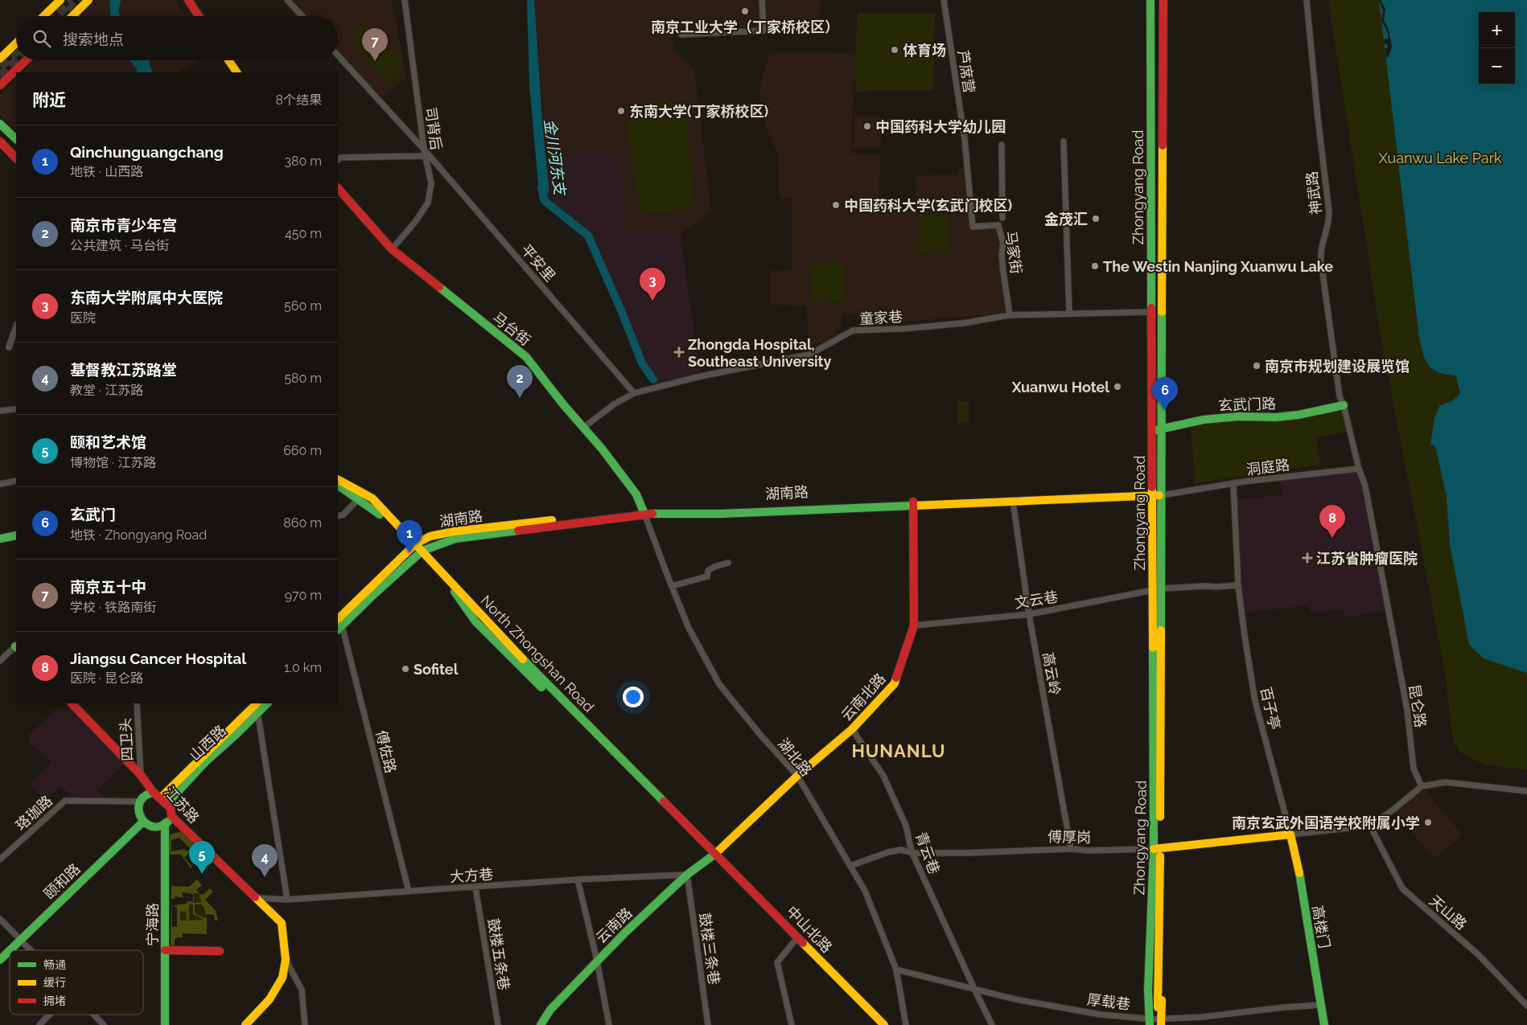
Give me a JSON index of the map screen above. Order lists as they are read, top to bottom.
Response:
{
  "streets": {
    "main road": [
      "Zhongyang Road",
      "马台街",
      "玄武门路",
      "湖南路",
      "North Zhongshan Road",
      "云南北路",
      "山西路",
      "江苏路",
      "傅厚岗",
      "颐和路",
      "宁海路",
      "云南路",
      "高楼门",
      "中山北路"
    ],
    "street": [
      "芦席营",
      "司背后",
      "神武路",
      "马家街",
      "平安里",
      "童家巷",
      "洞庭路",
      "文云巷",
      "高云岭",
      "昆仑路",
      "百子亭",
      "四卫头",
      "傅佐路",
      "湖北路",
      "珞珈路",
      "青云巷",
      "大方巷",
      "天山路",
      "鼓楼三条巷",
      "鼓楼五条巷",
      "厚载巷"
    ]
  },
  "crossings": [
    ["芦席营", "马家街"],
    ["司背后", "平安里"],
    ["司背后", "马台街"],
    ["Zhongyang Road", "童家巷"],
    ["Zhongyang Road", "玄武门路"],
    ["Zhongyang Road", "洞庭路"],
    ["Zhongyang Road", "湖南路"],
    ["Zhongyang Road", "文云巷"],
    ["Zhongyang Road", "傅厚岗"],
    ["Zhongyang Road", "厚载巷"],
    ["神武路", "玄武门路"],
    ["神武路", "洞庭路"],
    ["神武路", "昆仑路"],
    ["马家街", "童家巷"],
    ["平安里", "童家巷"],
    ["童家巷", "马台街"],
    ["马台街", "湖南路"],
    ["马台街", "湖北路"],
    ["洞庭路", "湖南路"],
    ["洞庭路", "昆仑路"],
    ["洞庭路", "百子亭"],
    ["湖南路", "North Zhongshan Road"],
    ["湖南路", "高云岭"],
    ["湖南路", "云南北路"],
    ["湖南路", "湖北路"],
    ["文云巷", "高云岭"],
    ["文云巷", "云南北路"],
    ["North Zhongshan Road", "云南北路"],
    ["North Zhongshan Road", "云南路"],
    ["North Zhongshan Road", "中山北路"],
    ["高云岭", "傅厚岗"],
    ["云南北路", "湖北路"],
    ["云南北路", "青云巷"],
    ["云南北路", "云南路"],
    ["云南北路", "中山北路"],
    ["百子亭", "傅厚岗"],
    ["百子亭", "高楼门"],
    ["四卫头", "江苏路"],
    ["山西路", "江苏路"],
    ["山西路", "珞珈路"],
    ["山西路", "颐和路"],
    ["山西路", "宁海路"],
    ["傅佐路", "大方巷"],
    ["湖北路", "傅厚岗"],
    ["湖北路", "厚载巷"],
    ["江苏路", "珞珈路"],
    ["江苏路", "大方巷"],
    ["江苏路", "颐和路"],
    ["江苏路", "宁海路"],
    ["珞珈路", "颐和路"],
    ["珞珈路", "宁海路"],
    ["傅厚岗", "青云巷"],
    ["傅厚岗", "高楼门"],
    ["青云巷", "厚载巷"],
    ["大方巷", "云南路"],
    ["大方巷", "鼓楼三条巷"],
    ["大方巷", "鼓楼五条巷"],
    ["颐和路", "宁海路"],
    ["云南路", "中山北路"],
    ["云南路", "鼓楼三条巷"],
    ["高楼门", "厚载巷"]
  ],
  "districts": ["HUNANLU"],
  "water": ["金川河东支"],
  "parks": ["Xuanwu Lake Park"],
  "places": {
    "other": [
      "南京工业大学（丁家桥校区）",
      "体育场",
      "东南大学(丁家桥校区)",
      "中国药科大学幼儿园",
      "中国药科大学(玄武门校区)",
      "金茂汇",
      "The Westin Nanjing Xuanwu Lake",
      "南京市规划建设展览馆",
      "Xuanwu Hotel",
      "Sofitel",
      "南京玄武外国语学校附属小学"
    ],
    "health": ["Zhongda Hospital, Southeast University", "江苏省肿瘤医院"]
  },
  "legend": ["畅通", "缓行", "拥堵"],
  "page": {
    "map_buttons": ["+", "−"],
    "search": "搜索地点",
    "pins": [
      "7",
      "3",
      "2",
      "6",
      "8",
      "1",
      "5",
      "4"
    ],
    "heading": ["附近", "8个结果"],
    "list": [
      {
        "mark": "1",
        "name": "Qinchunguangchang",
        "note": "地铁 · 山西路",
        "value": "380 m"
      },
      {
        "mark": "2",
        "name": "南京市青少年宫",
        "note": "公共建筑 · 马台街",
        "value": "450 m"
      },
      {
        "mark": "3",
        "name": "东南大学附属中大医院",
        "note": "医院",
        "value": "560 m"
      },
      {
        "mark": "4",
        "name": "基督教江苏路堂",
        "note": "教堂 · 江苏路",
        "value": "580 m"
      },
      {
        "mark": "5",
        "name": "颐和艺术馆",
        "note": "博物馆 · 江苏路",
        "value": "660 m"
      },
      {
        "mark": "6",
        "name": "玄武门",
        "note": "地铁 · Zhongyang Road",
        "value": "860 m"
      },
      {
        "mark": "7",
        "name": "南京五十中",
        "note": "学校 · 铁路南街",
        "value": "970 m"
      },
      {
        "mark": "8",
        "name": "Jiangsu Cancer Hospital",
        "note": "医院 · 昆仑路",
        "value": "1.0 km"
      }
    ]
  }
}
